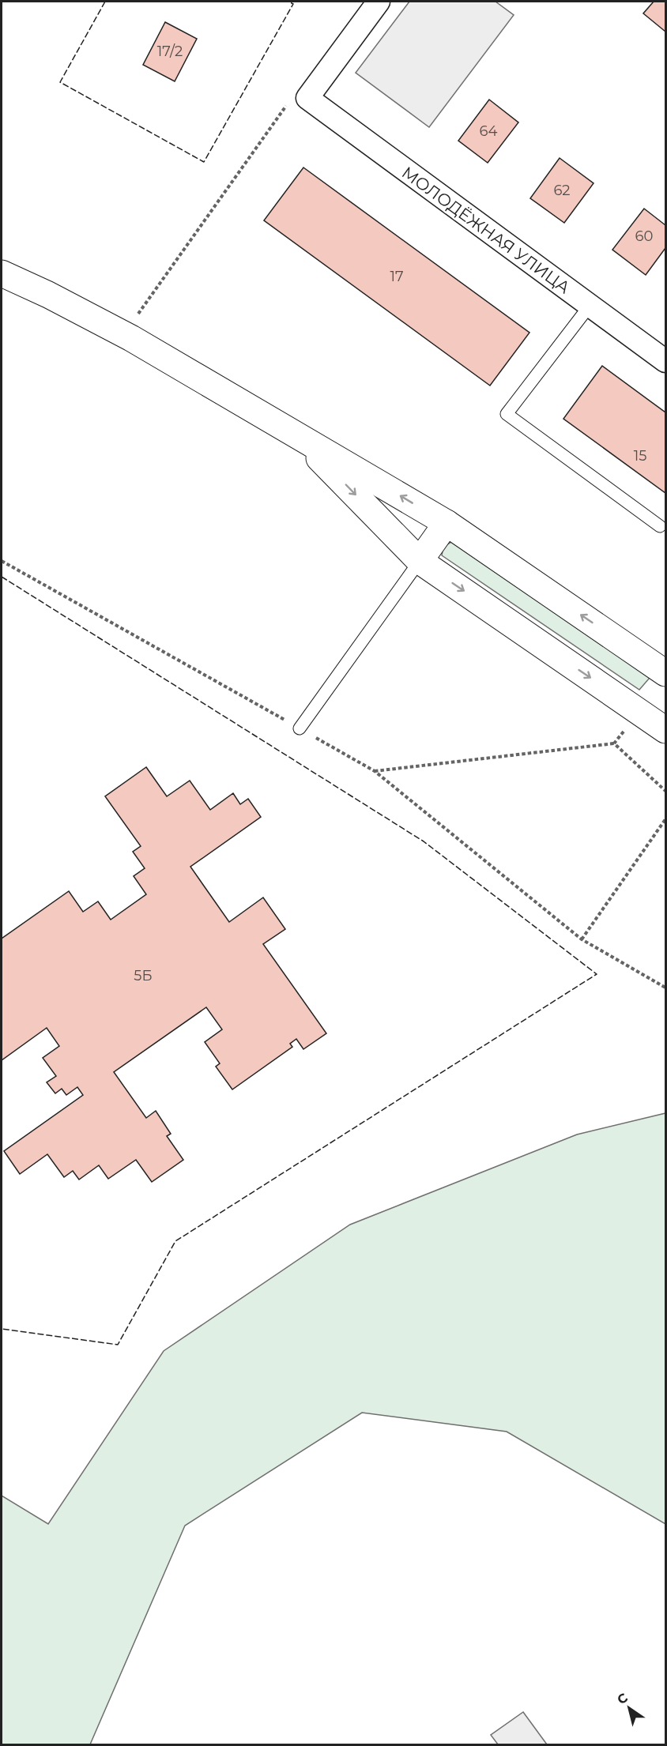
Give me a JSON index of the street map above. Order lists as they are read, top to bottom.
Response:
{
  "streets": {
    "street": ["МОЛОДЁЖНАЯ УЛИЦА"]
  },
  "house_numbers": [
    "17/2",
    "64",
    "62",
    "60",
    "17",
    "15",
    "5Б"
  ],
  "north": "top left"
}
